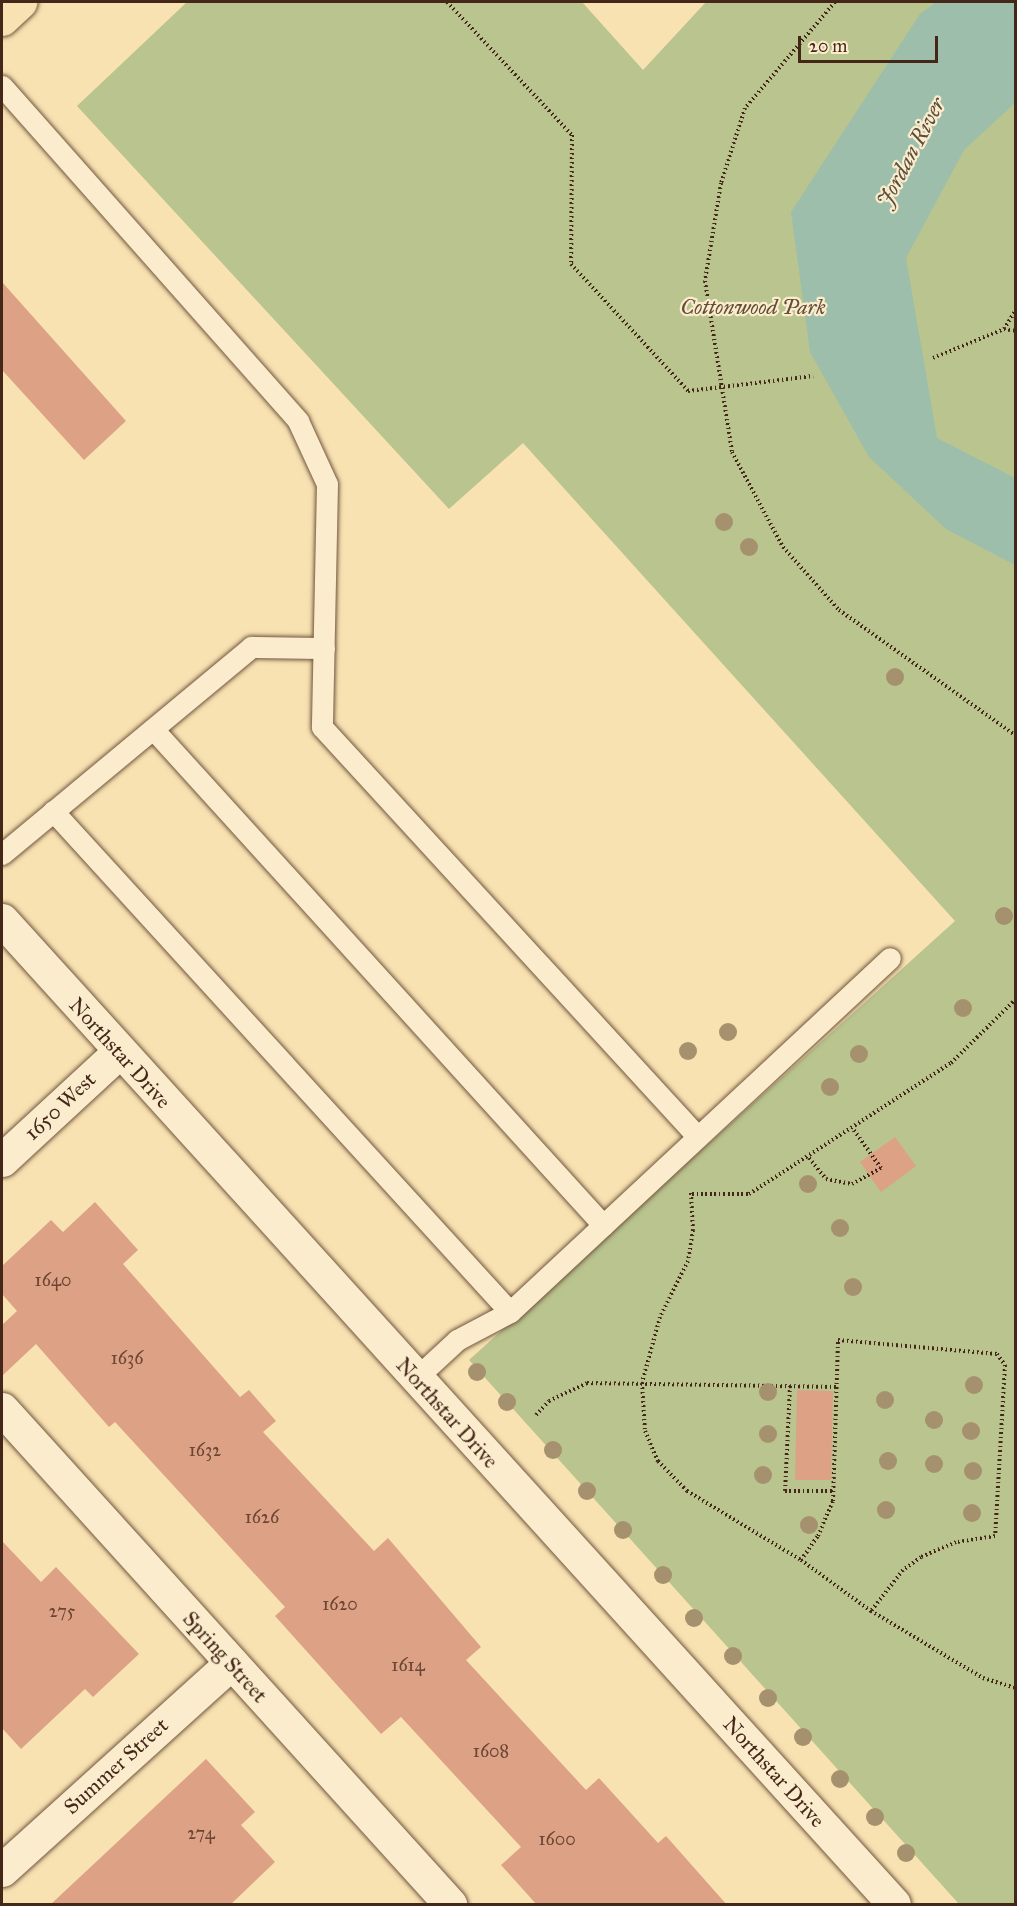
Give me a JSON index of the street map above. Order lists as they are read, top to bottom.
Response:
{
  "streets": {
    "street": [
      "Northstar Drive",
      "1650 West",
      "Spring Street",
      "Summer Street"
    ]
  },
  "crossings": [
    ["Northstar Drive", "1650 West"],
    ["Spring Street", "Summer Street"]
  ],
  "water": ["Jordan River"],
  "parks": ["Cottonwood Park"],
  "house_numbers": [
    "1640",
    "1636",
    "1632",
    "1626",
    "1620",
    "275",
    "1614",
    "1608",
    "274",
    "1600"
  ],
  "scale_bar": "20 m"
}
